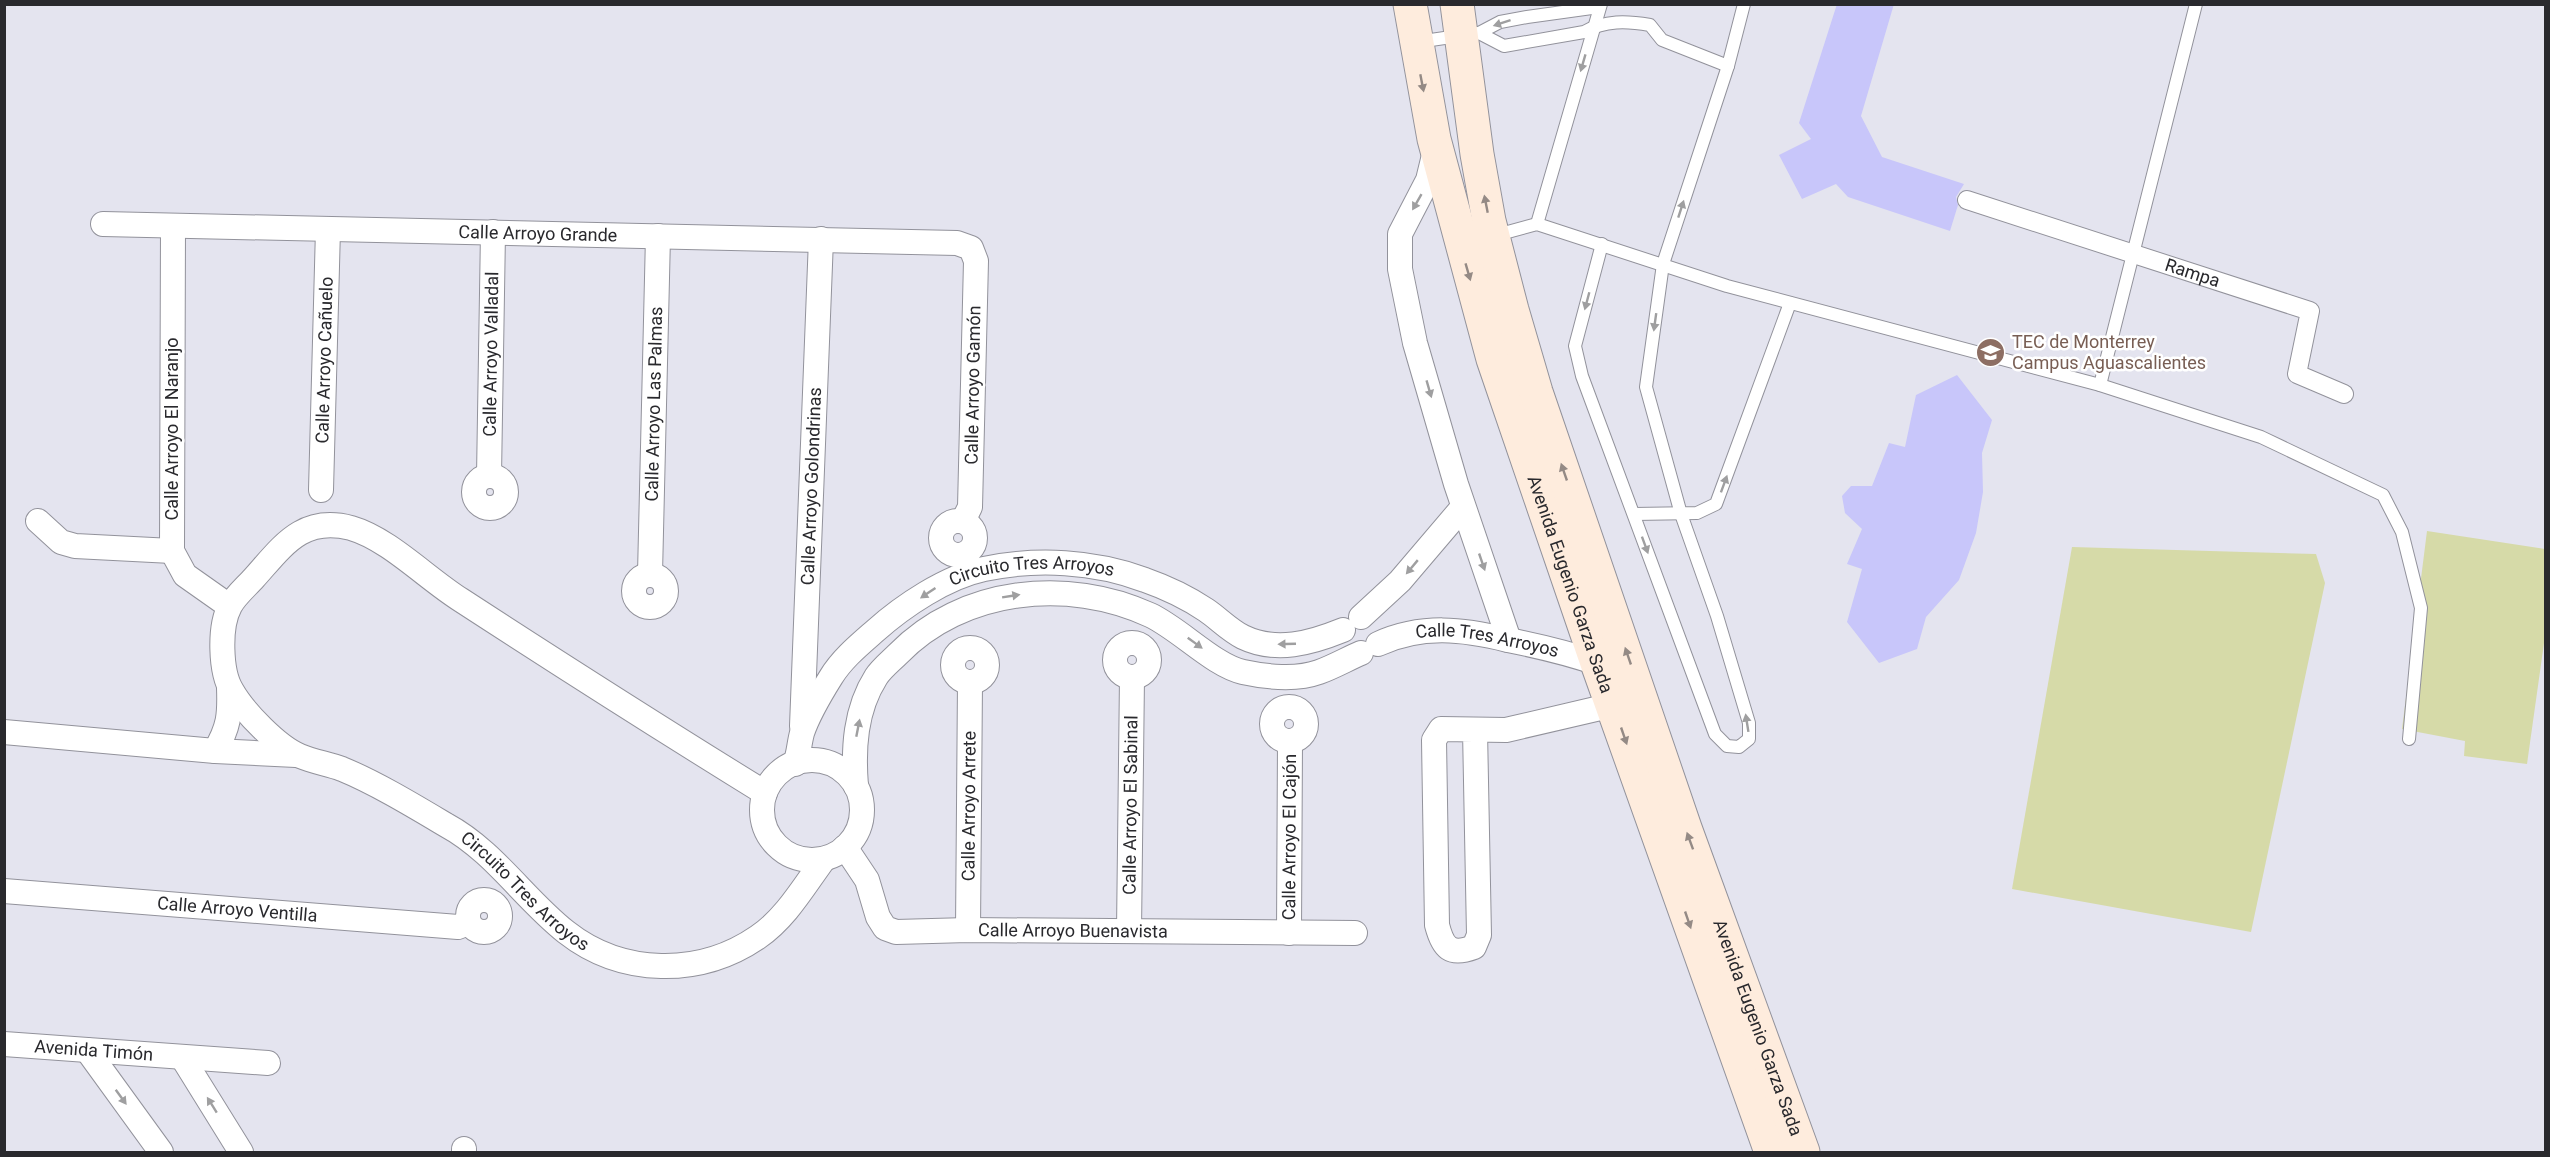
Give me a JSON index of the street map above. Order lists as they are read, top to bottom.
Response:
{
  "streets": {
    "main road": ["Avenida Eugenio Garza Sada"],
    "street": [
      "Calle Arroyo Grande",
      "Rampa",
      "Calle Arroyo Valladal",
      "Calle Arroyo Cañuelo",
      "Calle Arroyo Gamón",
      "Calle Arroyo Las Palmas",
      "Calle Arroyo El Naranjo",
      "Calle Arroyo Golondrinas",
      "Circuito Tres Arroyos",
      "Calle Tres Arroyos",
      "Calle Arroyo El Sabinal",
      "Calle Arroyo Arrete",
      "Calle Arroyo El Cajón",
      "Calle Arroyo Ventilla",
      "Calle Arroyo Buenavista",
      "Avenida Timón"
    ]
  },
  "crossings": [
    ["Calle Arroyo Grande", "Calle Arroyo Valladal"],
    ["Calle Arroyo Grande", "Calle Arroyo Cañuelo"],
    ["Calle Arroyo Grande", "Calle Arroyo Gamón"],
    ["Calle Arroyo Grande", "Calle Arroyo Las Palmas"],
    ["Calle Arroyo Grande", "Calle Arroyo El Naranjo"],
    ["Calle Arroyo Grande", "Calle Arroyo Golondrinas"],
    ["Calle Arroyo Golondrinas", "Circuito Tres Arroyos"],
    ["Circuito Tres Arroyos", "Calle Tres Arroyos"],
    ["Circuito Tres Arroyos", "Calle Arroyo Buenavista"],
    ["Avenida Eugenio Garza Sada", "Calle Tres Arroyos"],
    ["Calle Arroyo El Sabinal", "Calle Arroyo Buenavista"],
    ["Calle Arroyo Arrete", "Calle Arroyo Buenavista"],
    ["Calle Arroyo El Cajón", "Calle Arroyo Buenavista"]
  ],
  "places": {
    "school or university": ["TEC de Monterrey Campus Aguascalientes"]
  }
}
